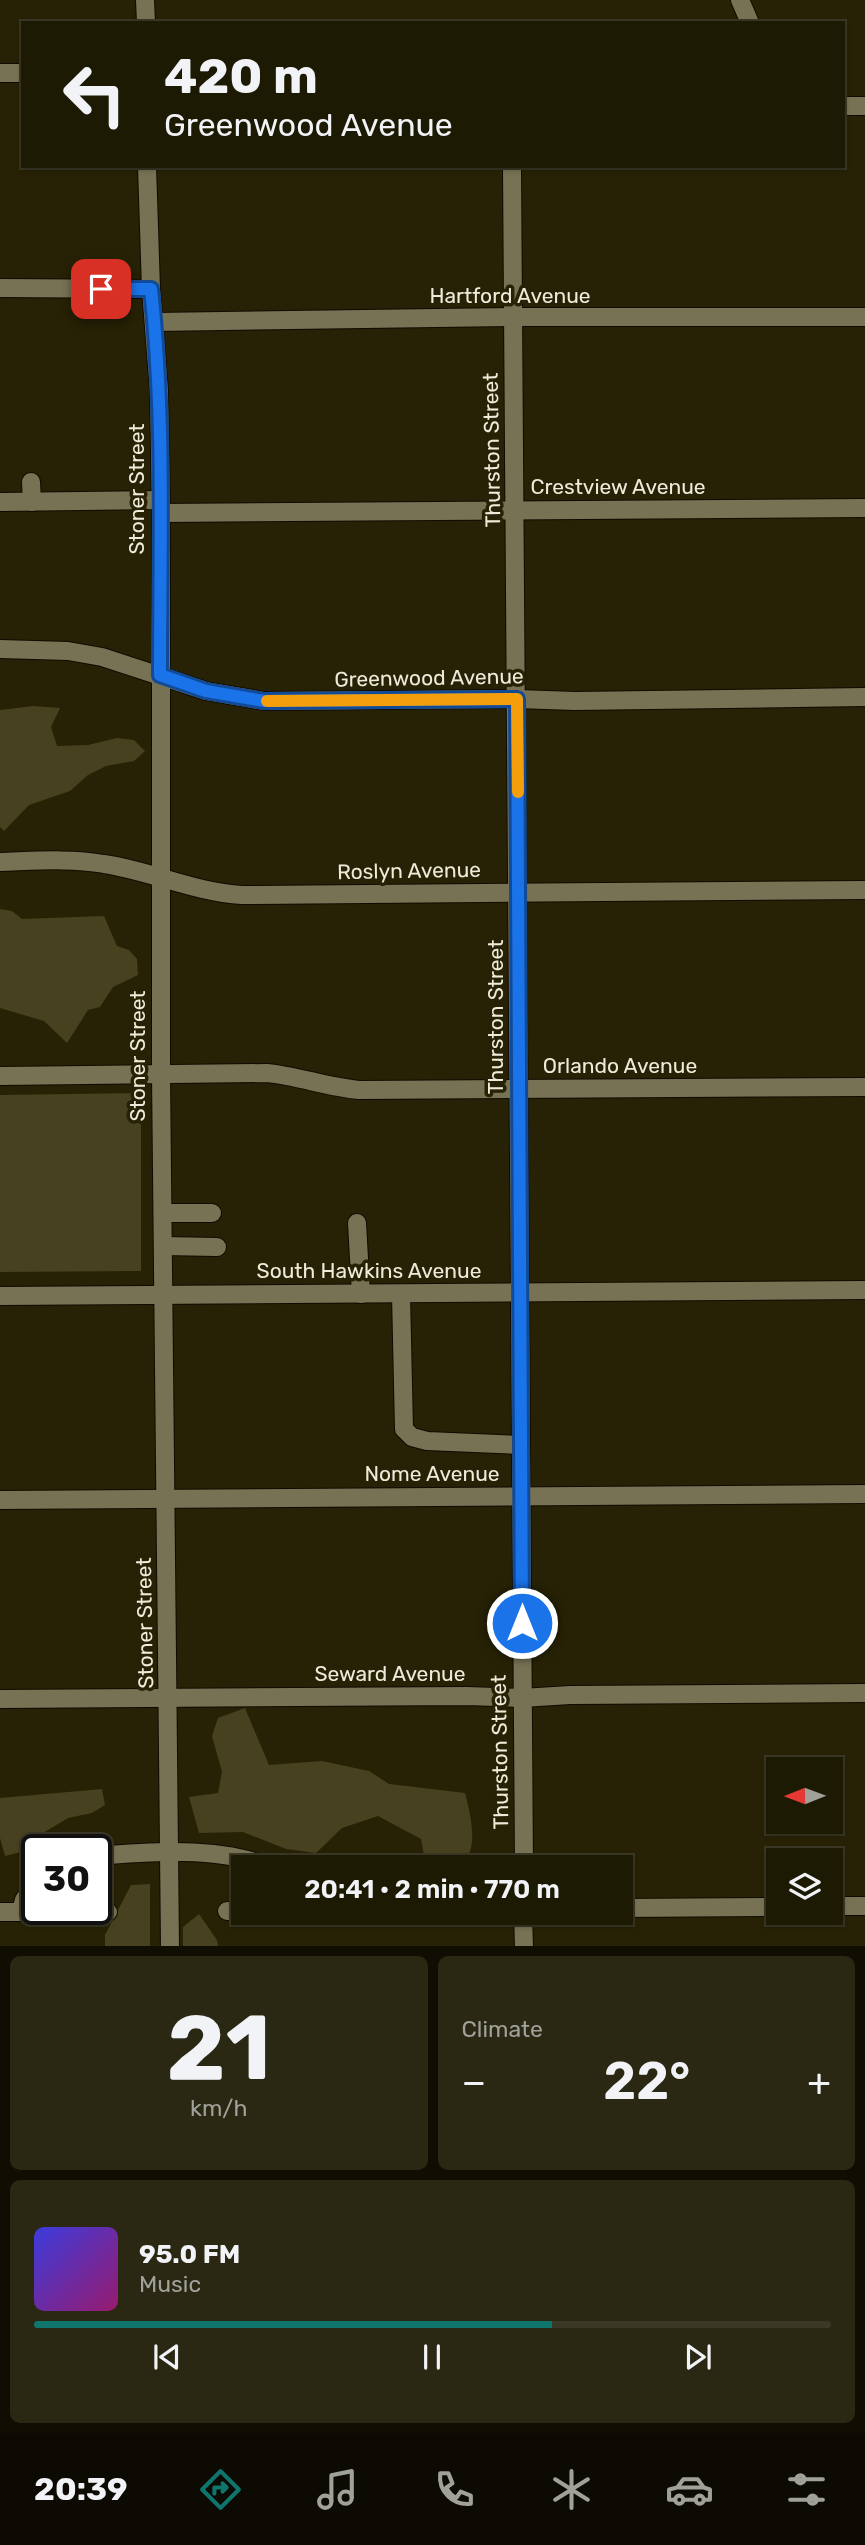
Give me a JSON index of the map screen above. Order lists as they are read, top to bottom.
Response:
{
  "streets": {
    "street": [
      "Hartford Avenue",
      "Thurston Street",
      "Crestview Avenue",
      "Stoner Street",
      "Greenwood Avenue",
      "Roslyn Avenue",
      "Orlando Avenue",
      "South Hawkins Avenue",
      "Nome Avenue",
      "Seward Avenue"
    ]
  },
  "crossings": [
    ["Hartford Avenue", "Thurston Street"],
    ["Hartford Avenue", "Stoner Street"],
    ["Thurston Street", "Crestview Avenue"],
    ["Thurston Street", "Greenwood Avenue"],
    ["Thurston Street", "Roslyn Avenue"],
    ["Thurston Street", "Orlando Avenue"],
    ["Thurston Street", "South Hawkins Avenue"],
    ["Thurston Street", "Nome Avenue"],
    ["Thurston Street", "Seward Avenue"],
    ["Crestview Avenue", "Stoner Street"],
    ["Stoner Street", "Greenwood Avenue"],
    ["Stoner Street", "Roslyn Avenue"],
    ["Stoner Street", "Orlando Avenue"],
    ["Stoner Street", "South Hawkins Avenue"],
    ["Stoner Street", "Nome Avenue"],
    ["Stoner Street", "Seward Avenue"]
  ],
  "north": "left",
  "page": {
    "turn": ["420 m", "Greenwood Avenue"],
    "limit": "30",
    "trip": "20:41 · 2 min · 770 m",
    "tile": [
      ["21", "km/h"],
      "Climate"
    ],
    "heat": ["−", "22°", "+"],
    "song": ["95.0 FM", "Music"],
    "tabs": "20:39"
  }
}
